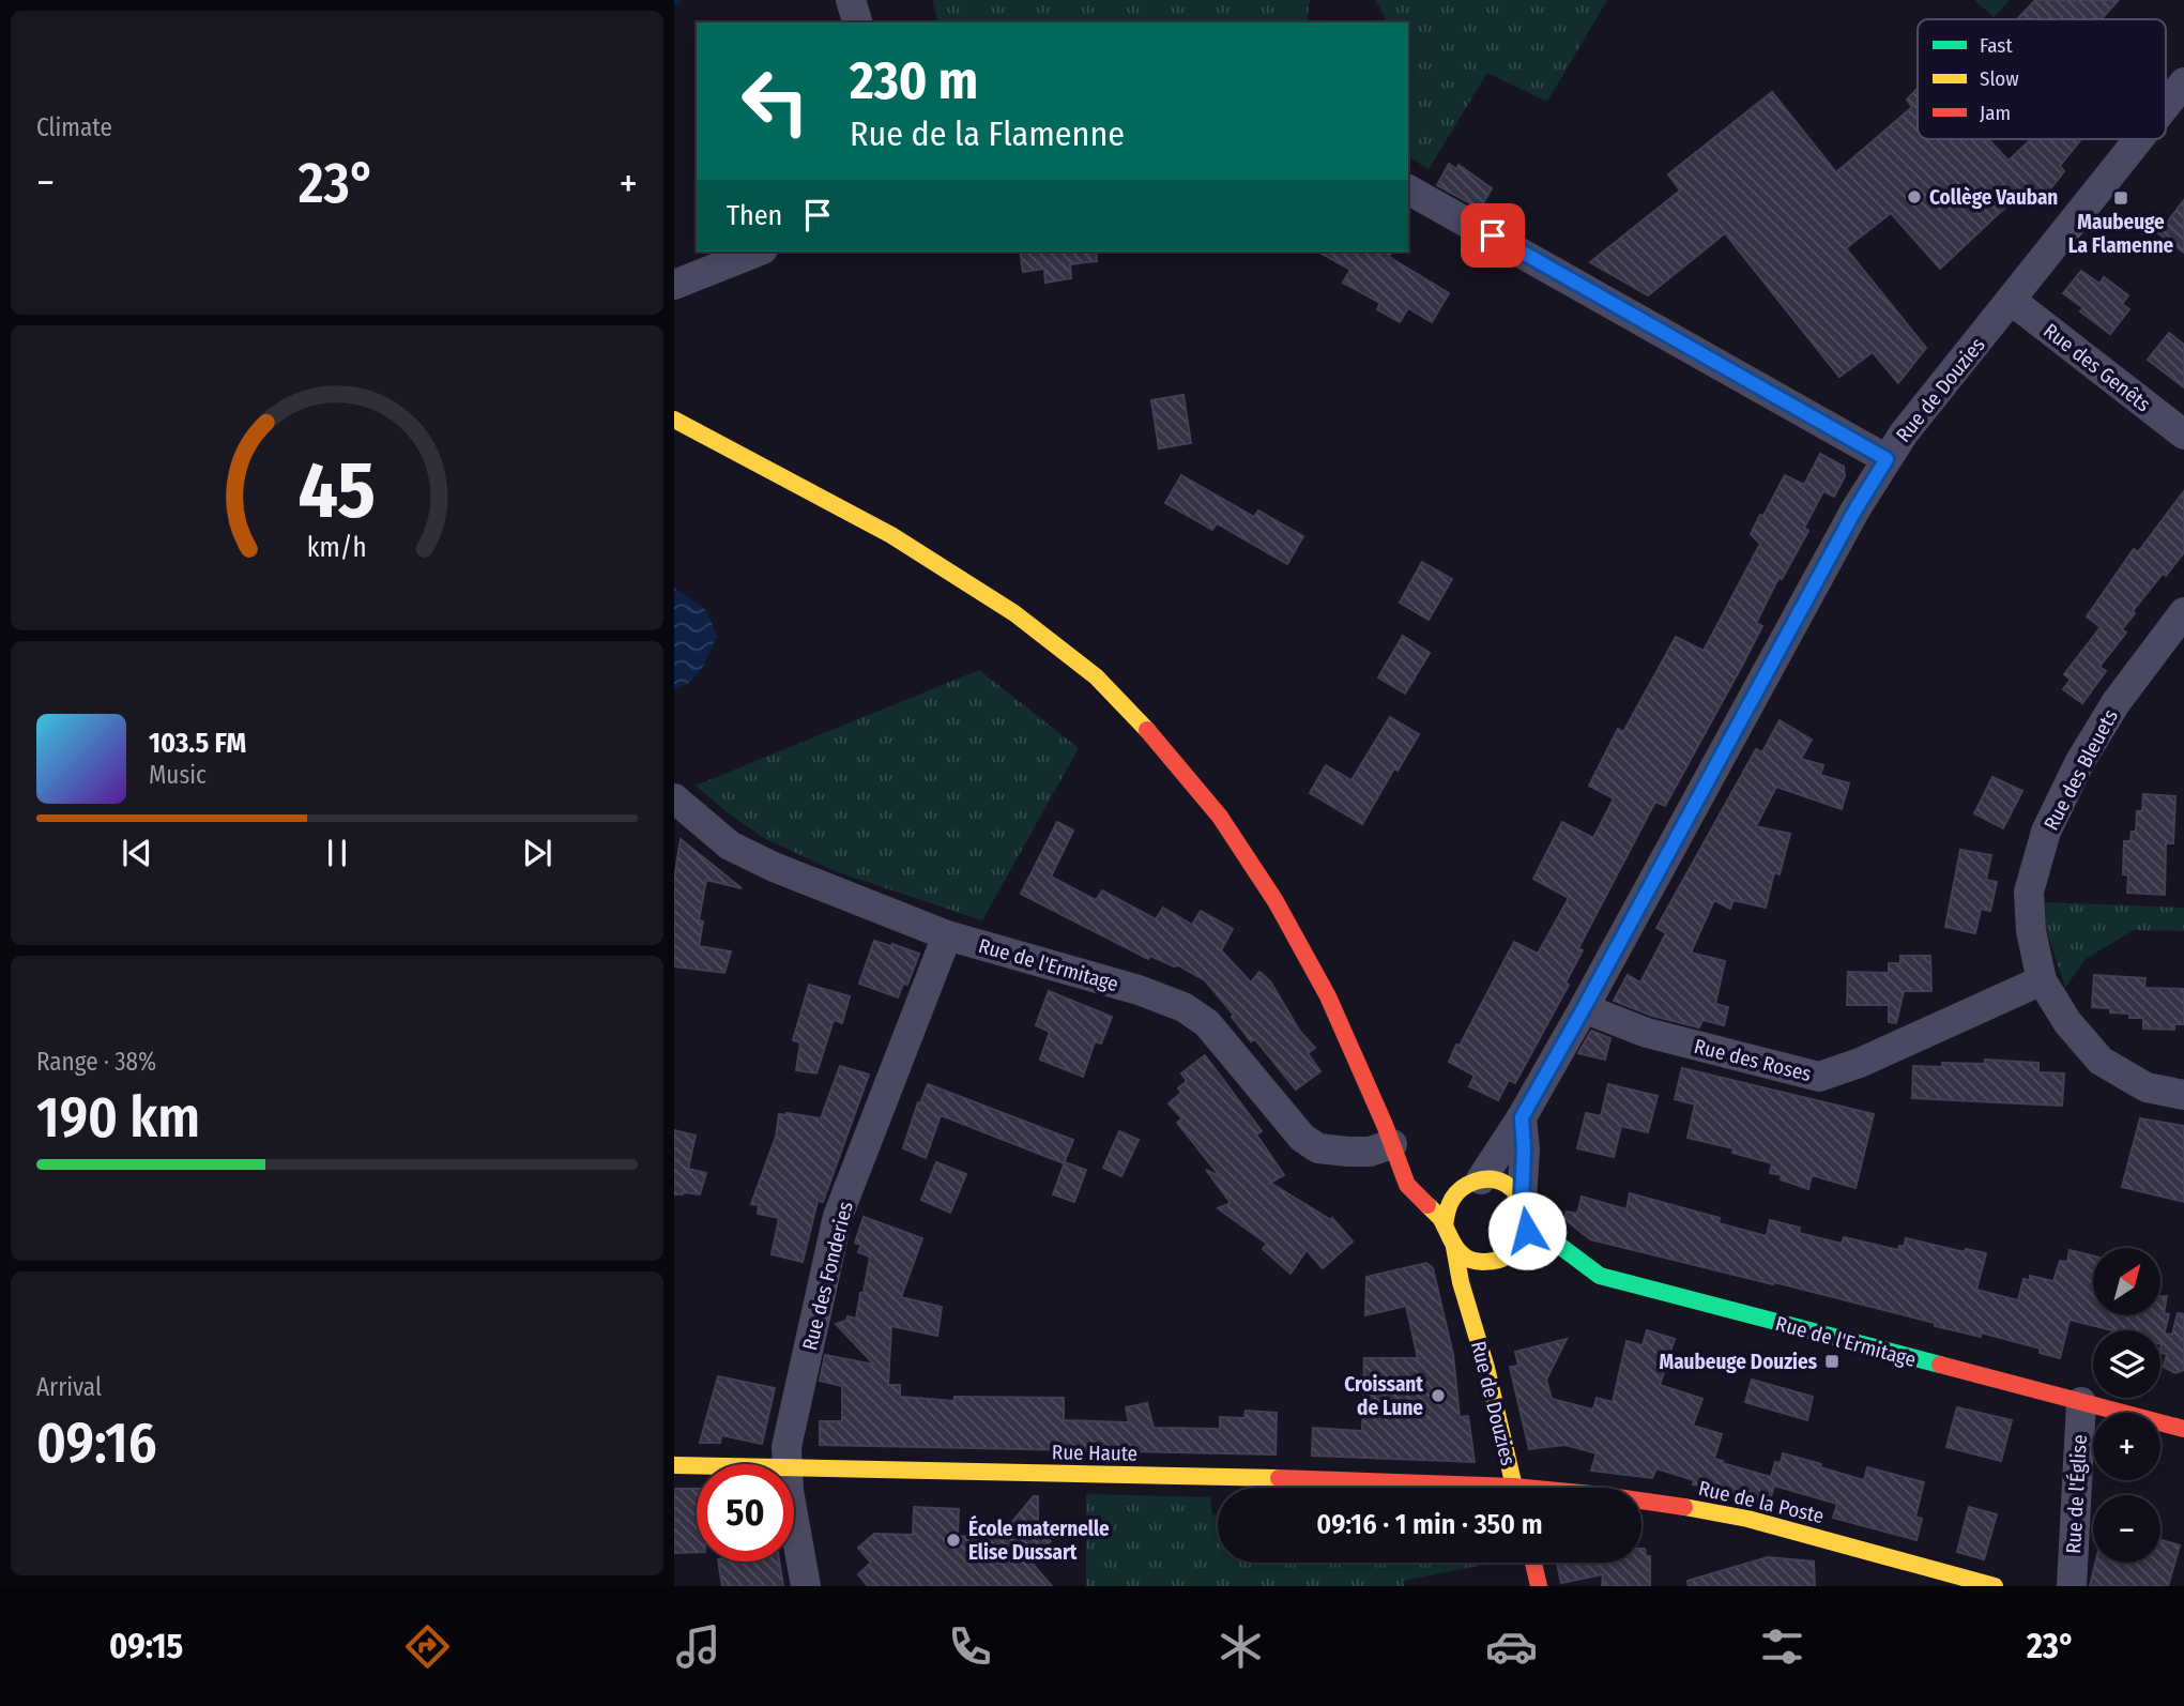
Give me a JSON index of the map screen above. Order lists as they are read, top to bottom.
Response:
{
  "streets": {
    "main road": [
      "Rue de Douzies",
      "Rue de l'Ermitage",
      "Rue Haute",
      "Rue de la Poste"
    ],
    "street": [
      "Rue des Genêts",
      "Rue des Bleuets",
      "Rue des Roses",
      "Rue des Fonderies",
      "Rue de l'Église"
    ]
  },
  "crossings": [
    ["Rue des Genêts", "Rue de Douzies"],
    ["Rue de Douzies", "Rue de l'Ermitage"],
    ["Rue de Douzies", "Rue des Roses"],
    ["Rue des Bleuets", "Rue des Roses"],
    ["Rue de l'Ermitage", "Rue des Fonderies"],
    ["Rue de l'Ermitage", "Rue de l'Église"]
  ],
  "places": {
    "other": ["Collège Vauban", "Croissant de Lune", "École maternelle Elise Dussart"],
    "transit": ["Maubeuge La Flamenne", "Maubeuge Douzies"]
  },
  "legend": ["Fast", "Slow", "Jam"],
  "north": "top right",
  "page": {
    "tile": [
      "Climate",
      ["Range · 38%", "190 km"],
      ["Arrival", "09:16"]
    ],
    "turn": ["230 m", "Rue de la Flamenne"],
    "heat": ["−", "23°", "+"],
    "then": "Then",
    "song": ["103.5 FM", "Music"],
    "map_buttons": ["+", "−"],
    "limit": "50",
    "trip": "09:16 · 1 min · 350 m",
    "tabs": ["09:15", "23°"],
    "gauge": ["45", "km/h"]
  }
}
